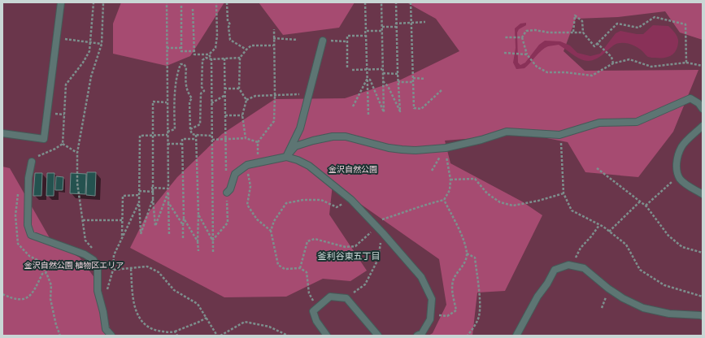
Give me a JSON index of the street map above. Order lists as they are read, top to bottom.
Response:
{
  "districts": ["釜利谷東五丁目"],
  "parks": ["金沢自然公園", "金沢自然公園 植物区エリア"]
}
